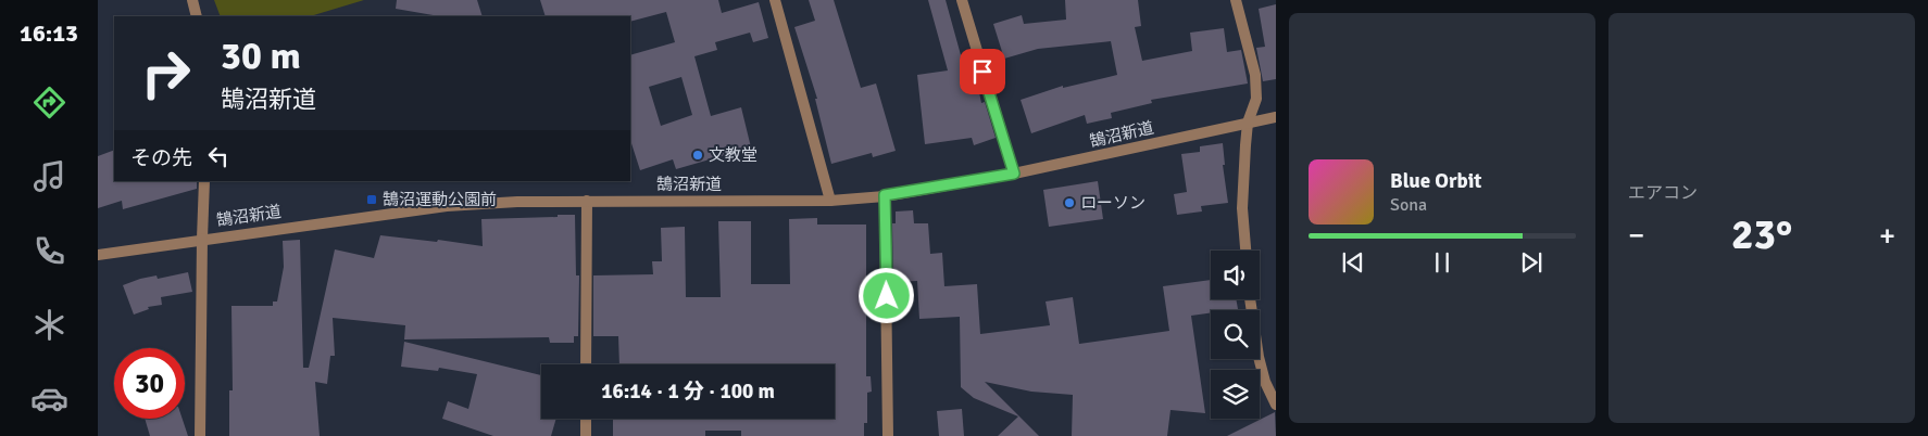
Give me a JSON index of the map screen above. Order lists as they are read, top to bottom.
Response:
{
  "streets": {
    "street": ["鵠沼新道"]
  },
  "places": {
    "other": ["文教堂", "ローソン"],
    "transit": ["鵠沼運動公園前"]
  },
  "page": {
    "tabs": "16:13",
    "tile": "エアコン",
    "turn": ["30 m", "鵠沼新道"],
    "then": "その先",
    "song": ["Blue Orbit", "Sona"],
    "heat": ["−", "23°", "+"],
    "limit": "30",
    "trip": "16:14 · 1 分 · 100 m"
  }
}
